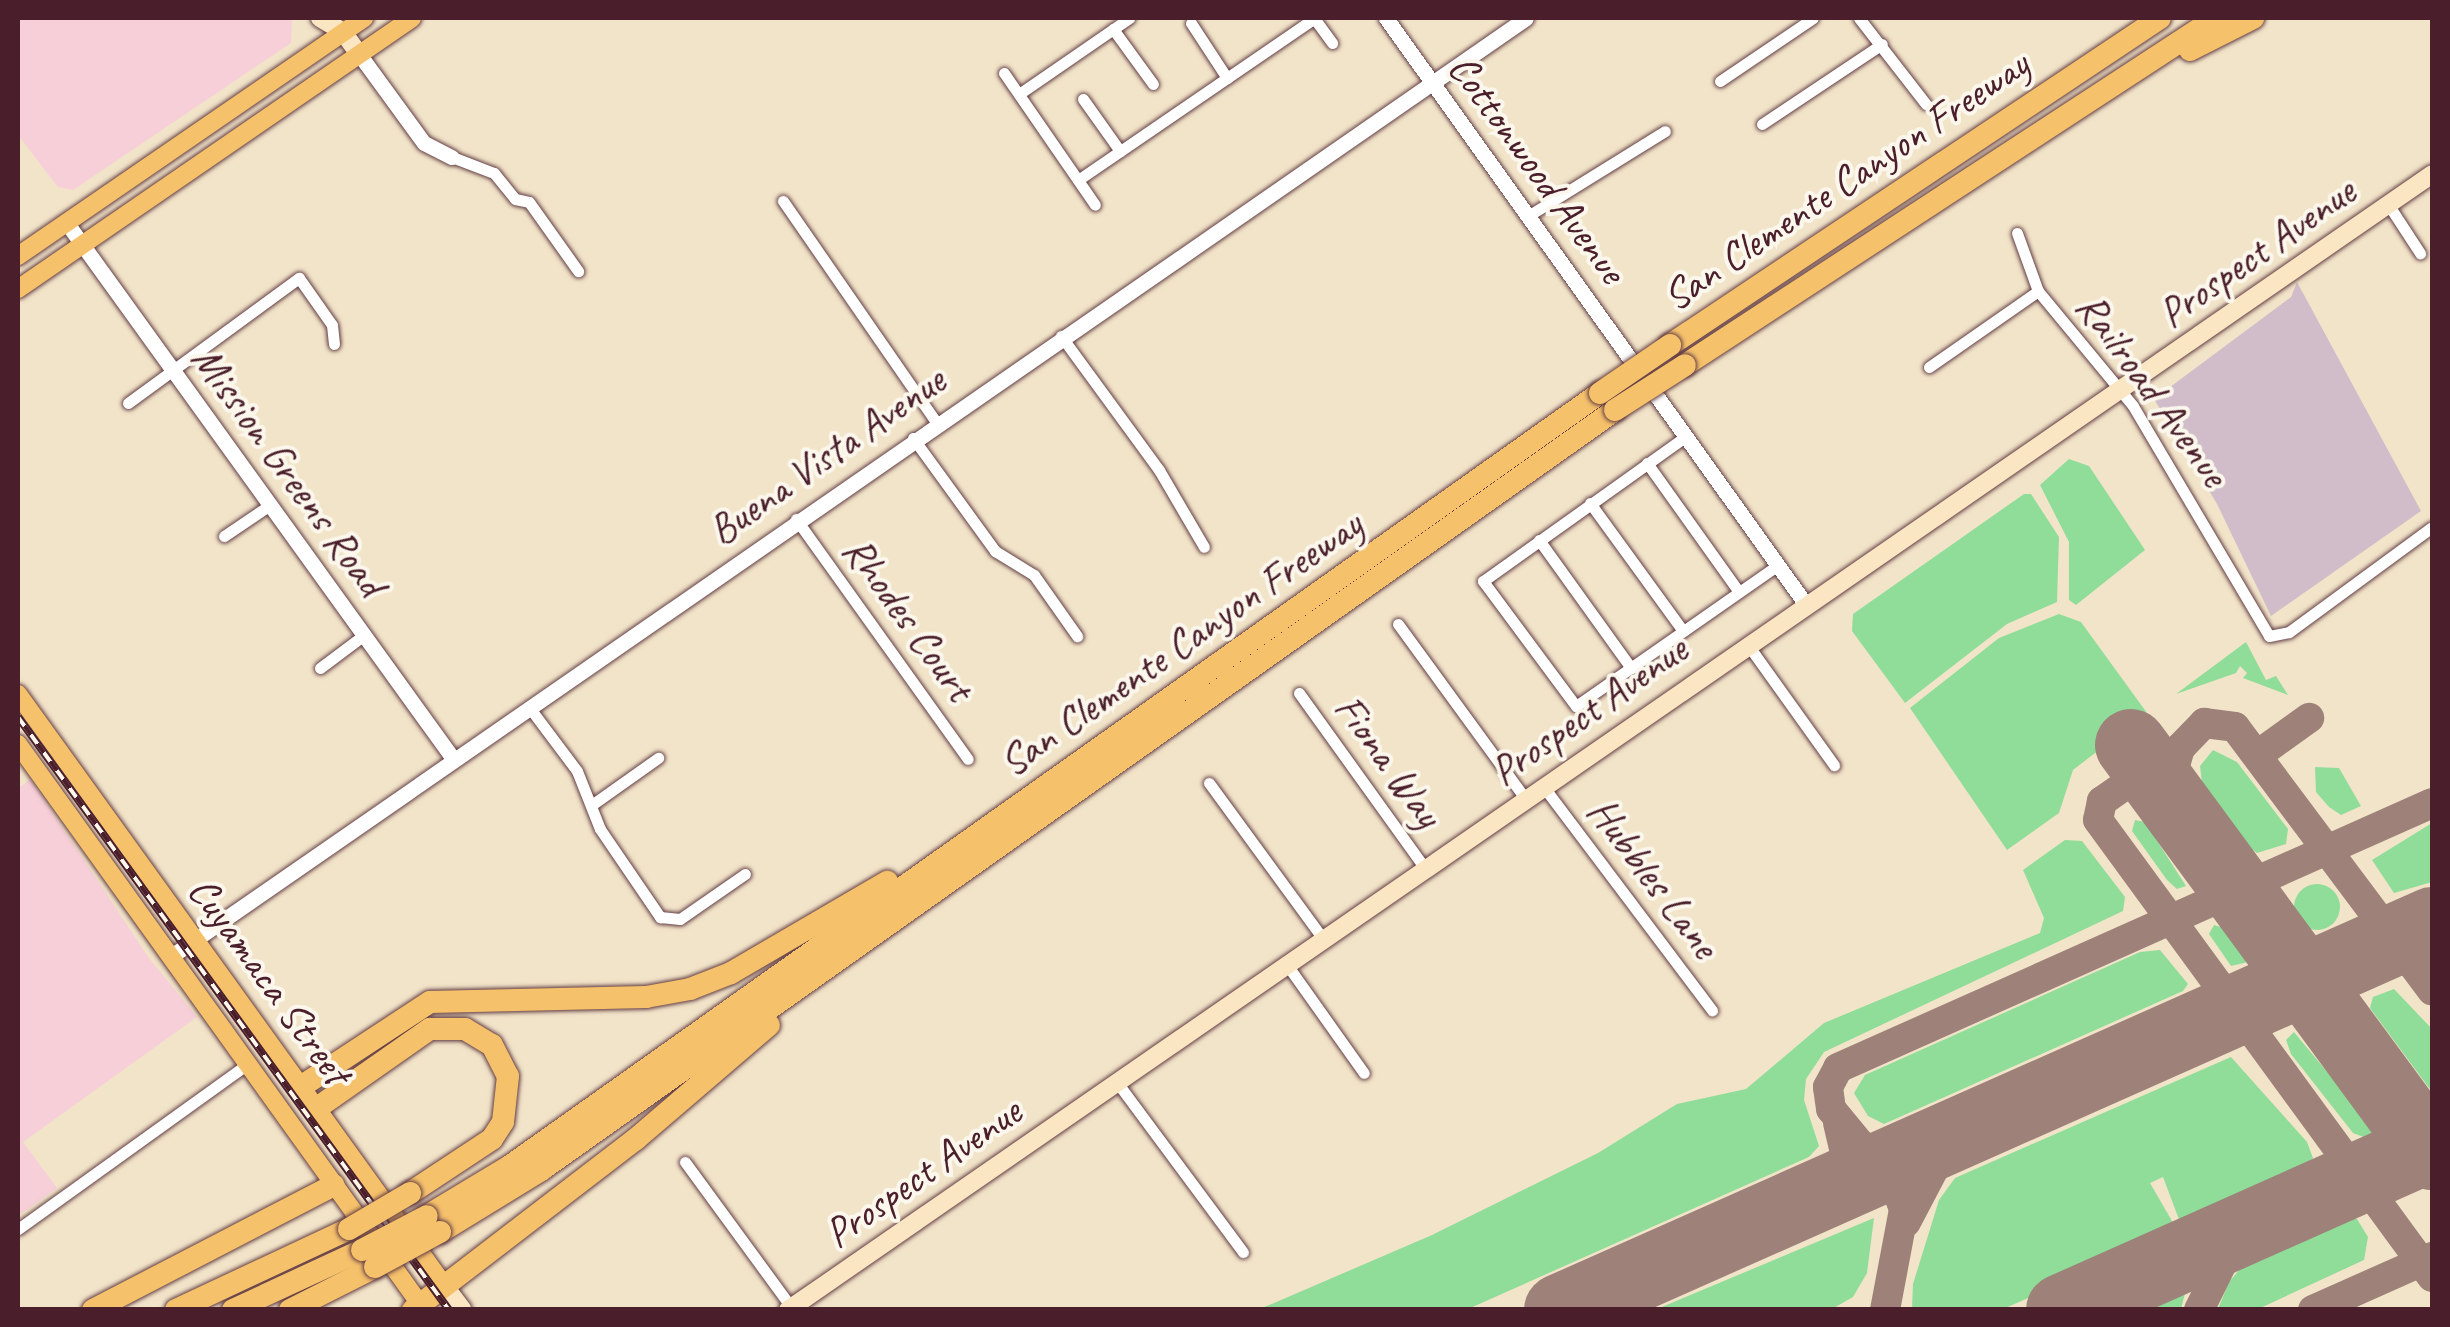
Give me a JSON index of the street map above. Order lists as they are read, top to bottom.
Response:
{
  "streets": {
    "highway": ["San Clemente Canyon Freeway"],
    "main road": ["Prospect Avenue", "Cuyamaca Street"],
    "street": [
      "Cottonwood Avenue",
      "Railroad Avenue",
      "Buena Vista Avenue",
      "Mission Greens Road",
      "Rhodes Court",
      "Fiona Way",
      "Hubbles Lane"
    ]
  },
  "crossings": [
    ["Cottonwood Avenue", "Prospect Avenue"],
    ["Cottonwood Avenue", "Buena Vista Avenue"],
    ["Prospect Avenue", "Railroad Avenue"],
    ["Prospect Avenue", "Fiona Way"],
    ["Prospect Avenue", "Hubbles Lane"],
    ["Buena Vista Avenue", "Mission Greens Road"],
    ["Buena Vista Avenue", "Rhodes Court"],
    ["Buena Vista Avenue", "Cuyamaca Street"]
  ]
}
